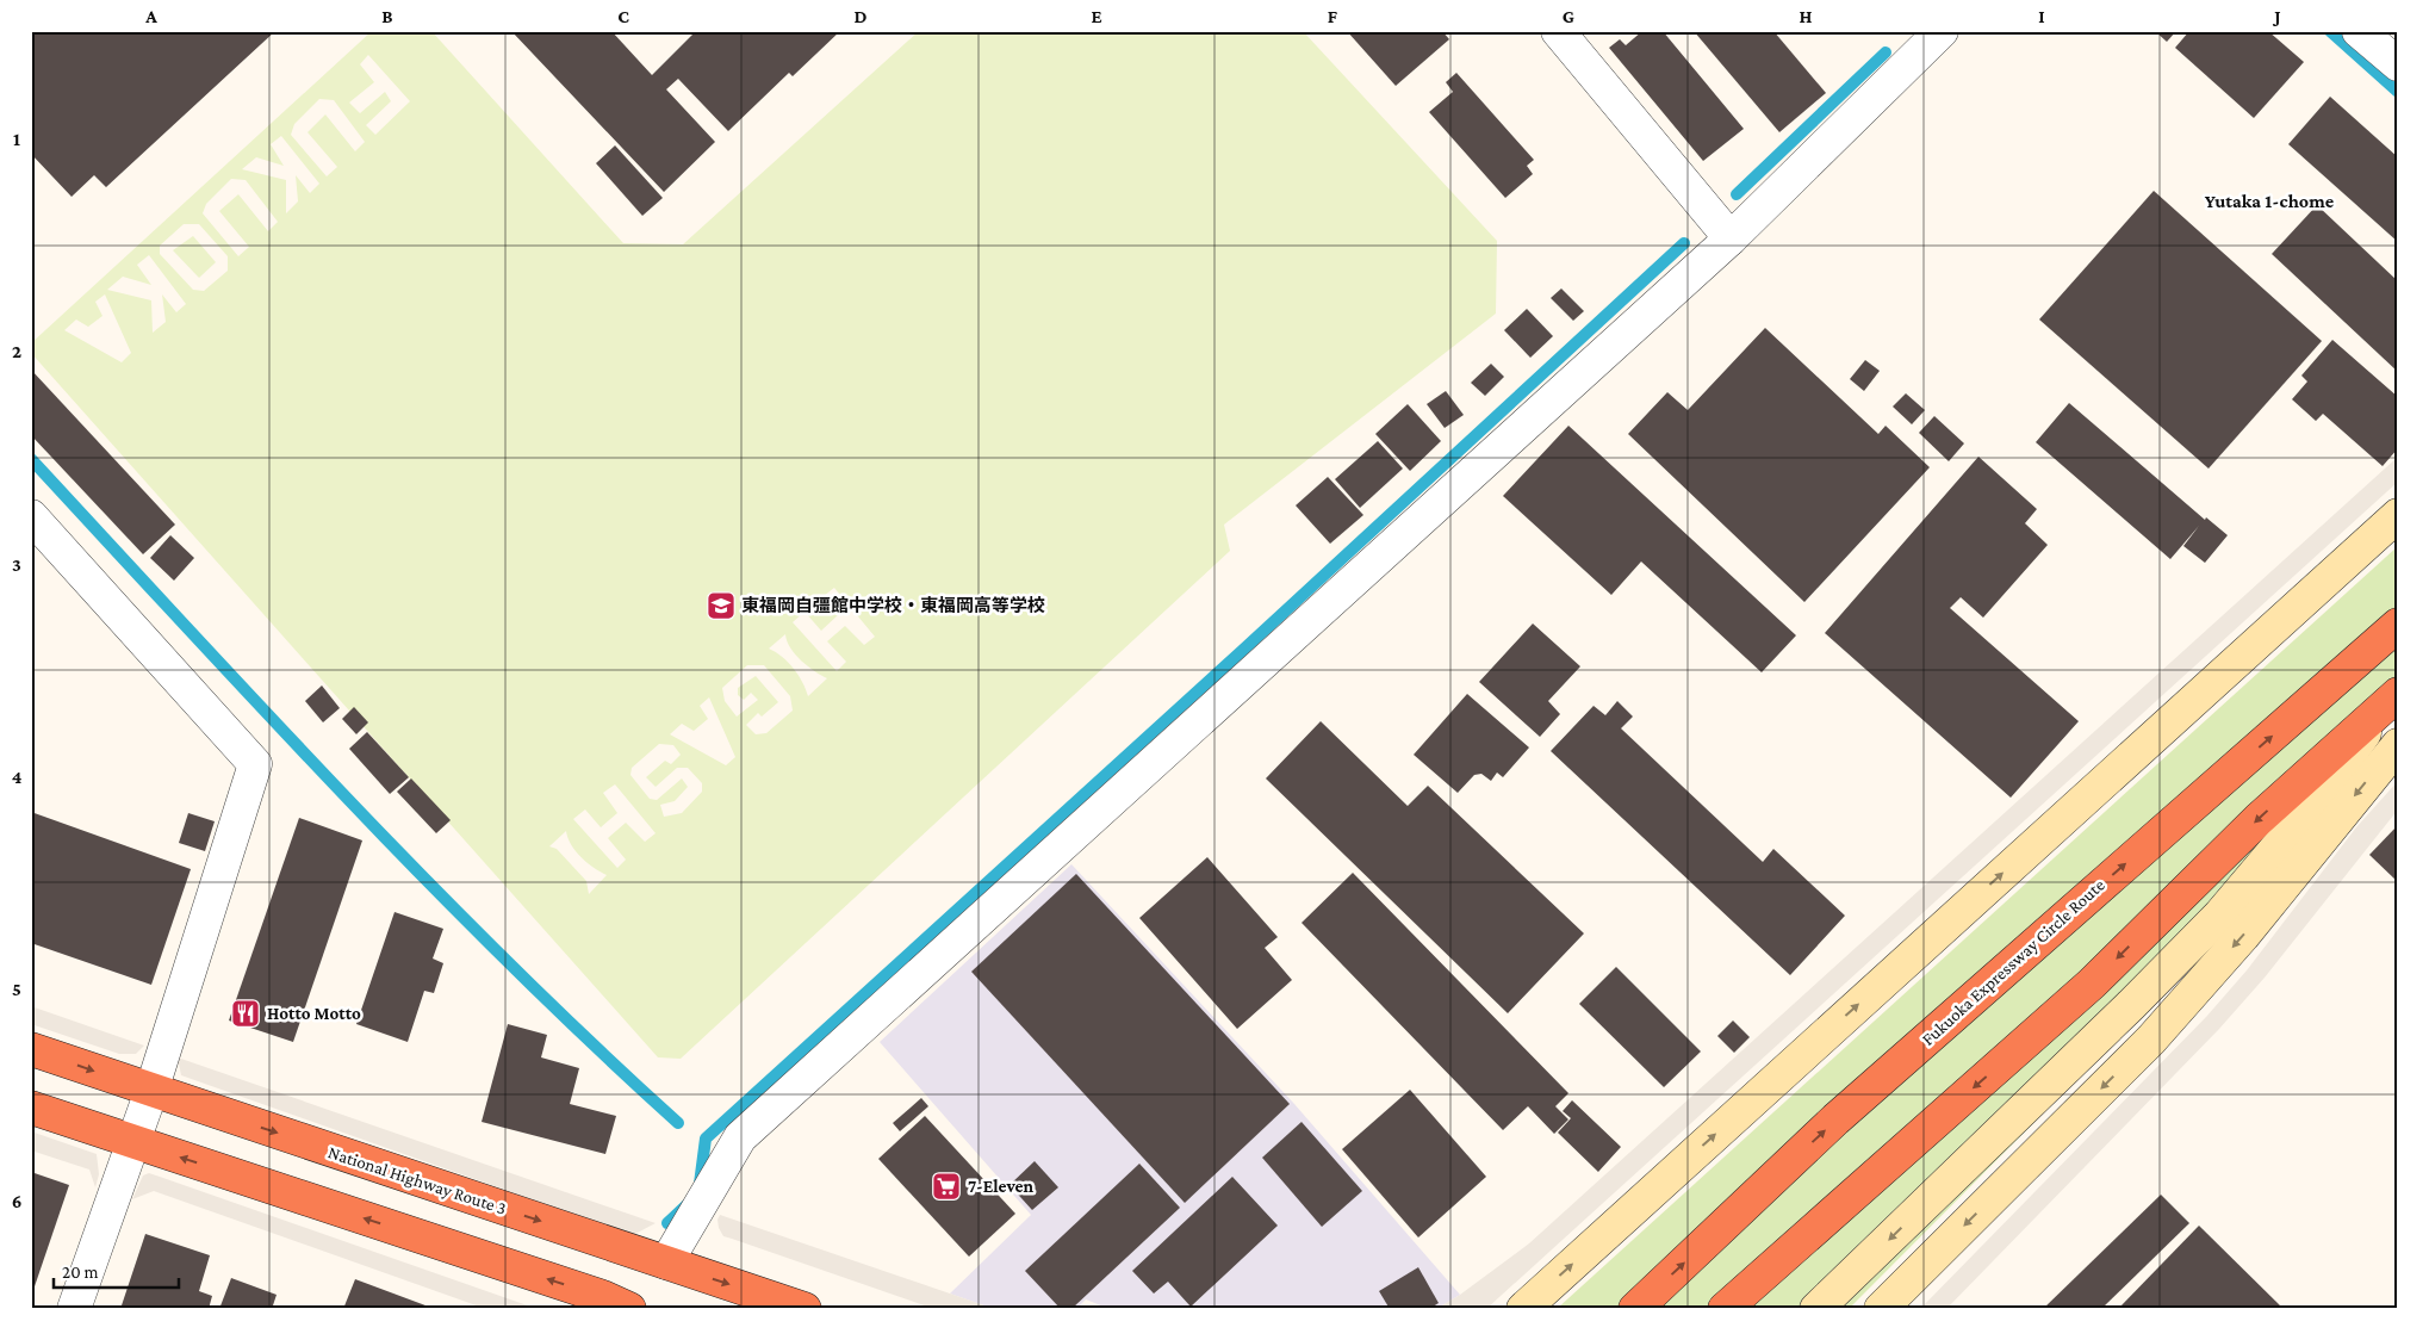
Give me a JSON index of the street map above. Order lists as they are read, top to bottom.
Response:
{
  "streets": {
    "highway": ["Fukuoka Expressway Circle Route", "National Highway Route 3"]
  },
  "districts": ["Yutaka 1-chome"],
  "places": {
    "school or university": ["東福岡自彊館中学校・東福岡高等学校"],
    "restaurant": ["Hotto Motto"],
    "supermarket": ["7-Eleven"]
  },
  "scale_bar": "20 m",
  "grid": {
    "columns": [
      "A",
      "B",
      "C",
      "D",
      "E",
      "F",
      "G",
      "H",
      "I",
      "J"
    ],
    "rows": [
      "1",
      "2",
      "3",
      "4",
      "5",
      "6"
    ]
  }
}
